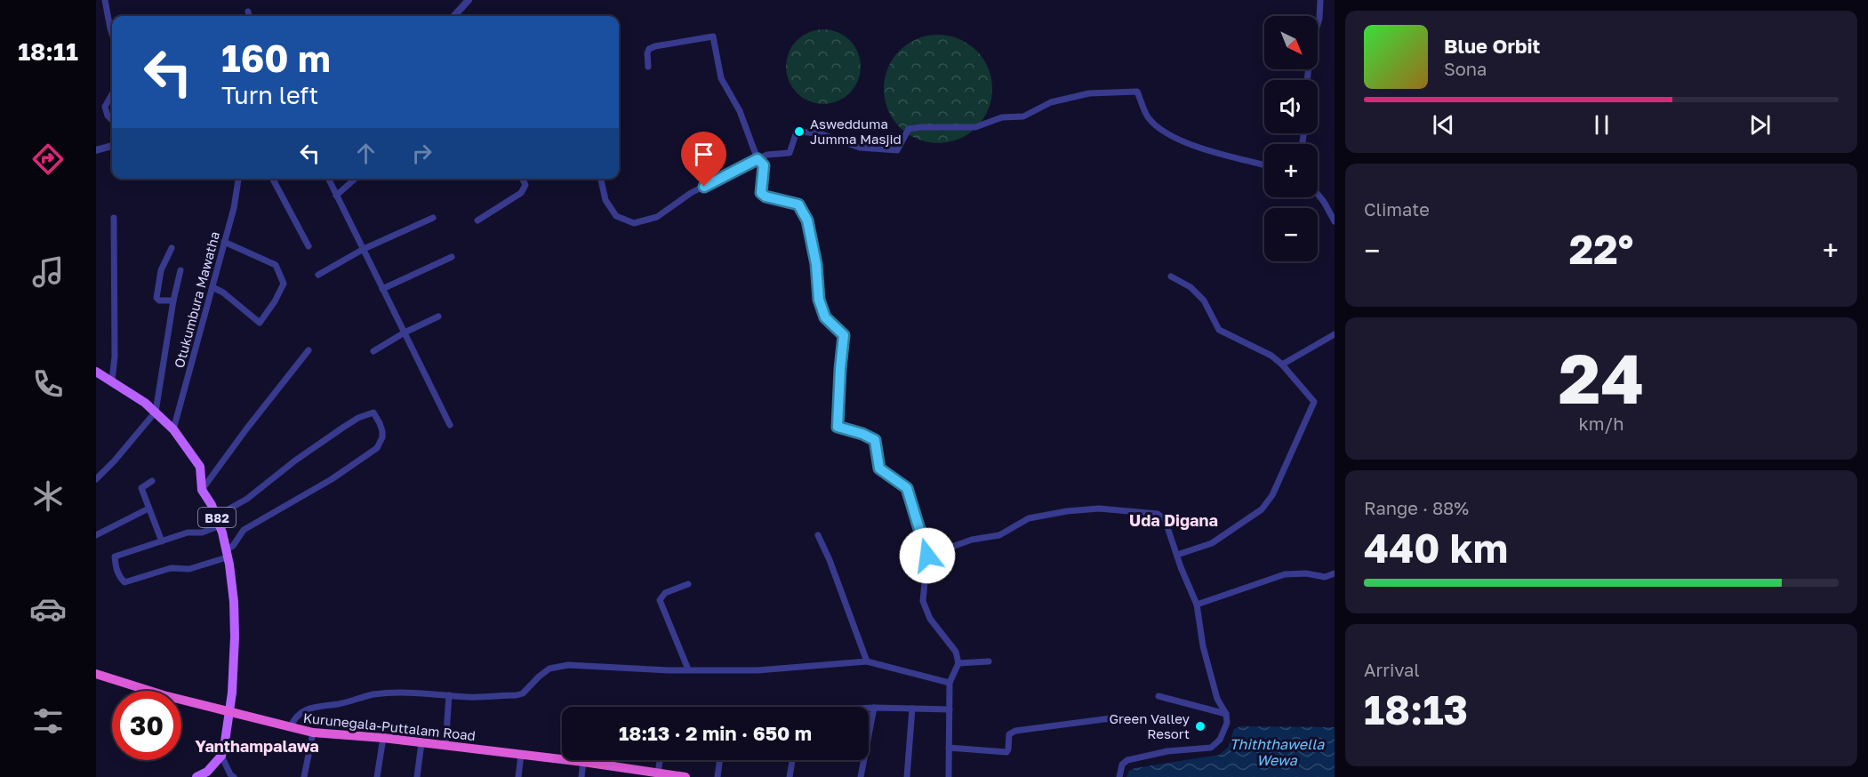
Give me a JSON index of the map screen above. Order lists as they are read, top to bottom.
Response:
{
  "streets": {
    "highway": ["Kurunegala-Puttalam Road"],
    "main road": ["B82"],
    "street": ["Otukumbura Mawatha"]
  },
  "crossings": [
    ["Otukumbura Mawatha", "B82"],
    ["B82", "Kurunegala-Puttalam Road"]
  ],
  "districts": ["Uda Digana", "Yanthampalawa"],
  "water": ["Thiththawella Wewa"],
  "places": ["Aswedduma Jumma Masjid", "Green Valley Resort"],
  "north": "bottom right",
  "page": {
    "tabs": "18:11",
    "map_buttons": ["+", "−"],
    "turn": ["160 m", "Turn left"],
    "song": ["Blue Orbit", "Sona"],
    "tile": [
      "Climate",
      ["24", "km/h"],
      ["Range · 88%", "440 km"],
      ["Arrival", "18:13"]
    ],
    "heat": ["−", "22°", "+"],
    "limit": "30",
    "trip": "18:13 · 2 min · 650 m"
  }
}
